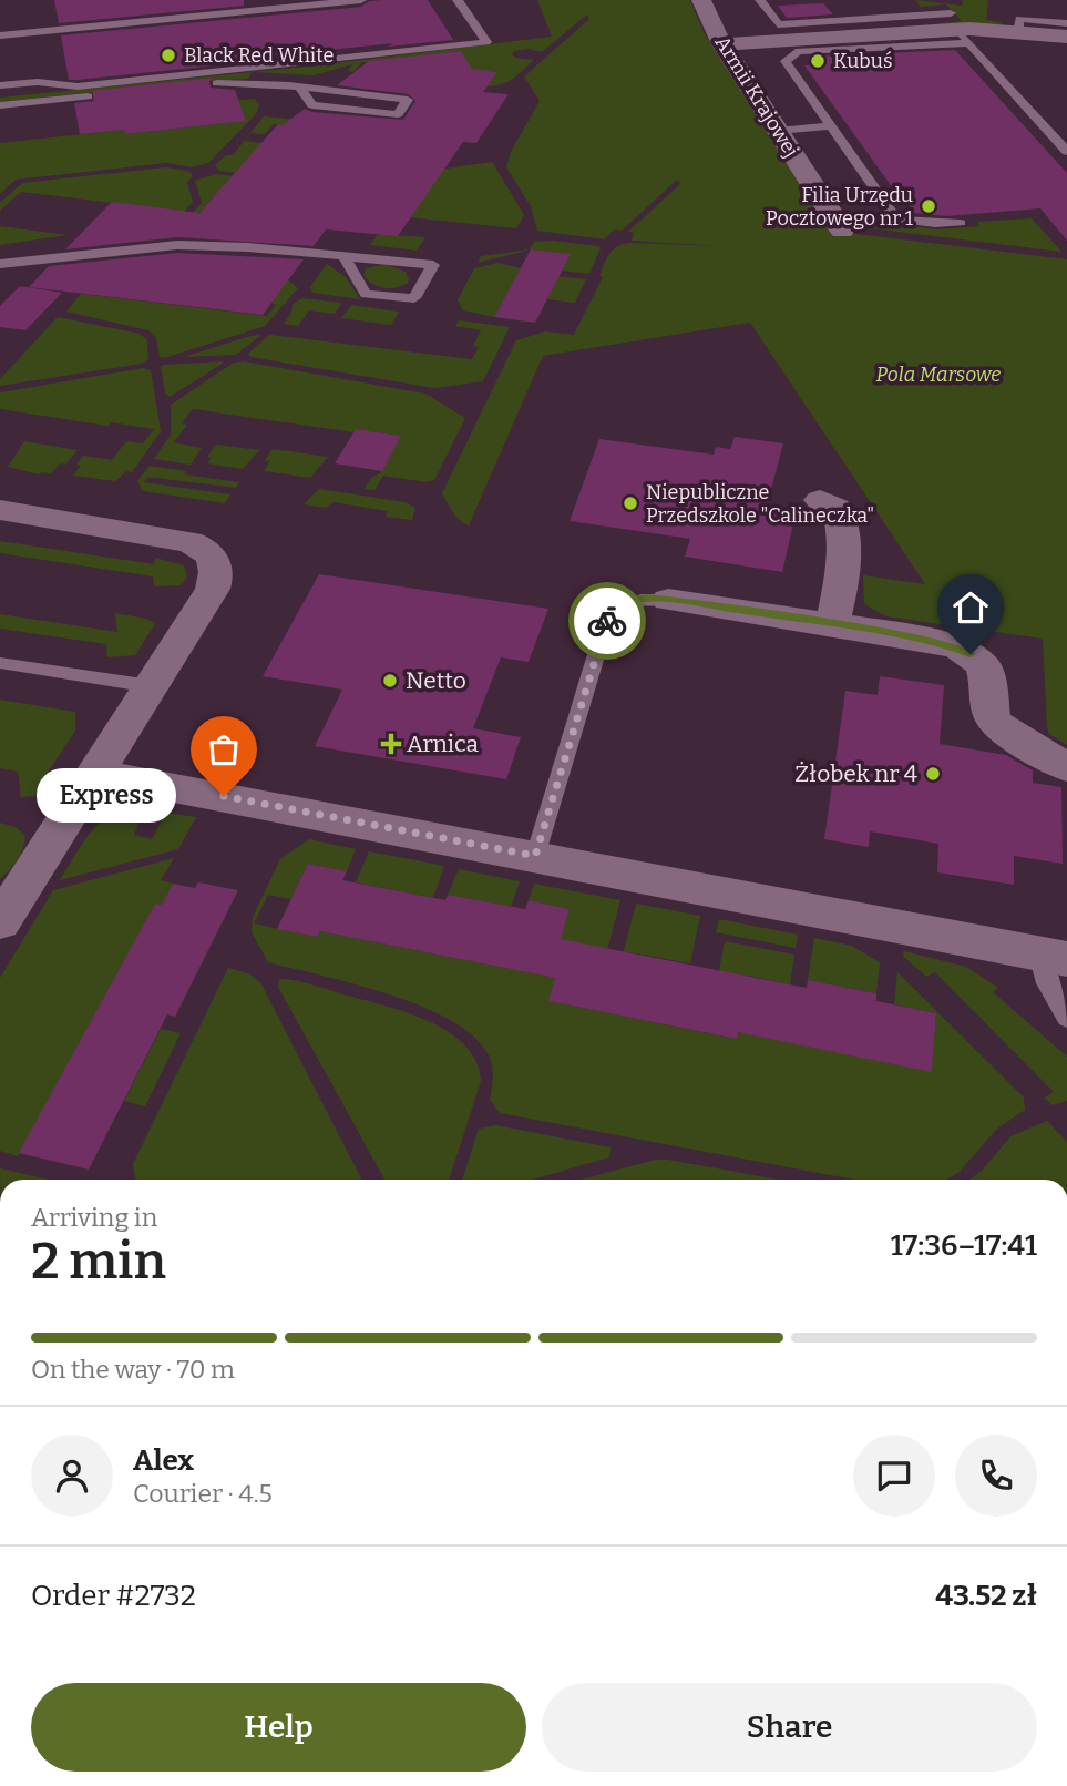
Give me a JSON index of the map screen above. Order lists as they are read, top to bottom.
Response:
{
  "streets": {
    "street": ["Armii Krajowej"]
  },
  "parks": ["Pola Marsowe"],
  "places": {
    "other": [
      "Black Red White",
      "Kubuś",
      "Filia Urzędu Pocztowego nr 1",
      "Niepubliczne Przedszkole \"Calineczka\"",
      "Netto",
      "Żłobek nr 4",
      "Express"
    ],
    "health": ["Arnica"]
  },
  "page": {
    "bubble": "Express",
    "heading": ["2 min", "Arriving in", "17:36–17:41"],
    "panel": [
      "Alex",
      "Courier · 4.5",
      "Order #2732",
      "43.52 zł"
    ],
    "bar": "On the way · 70 m",
    "buttons": ["Help", "Share"]
  }
}
